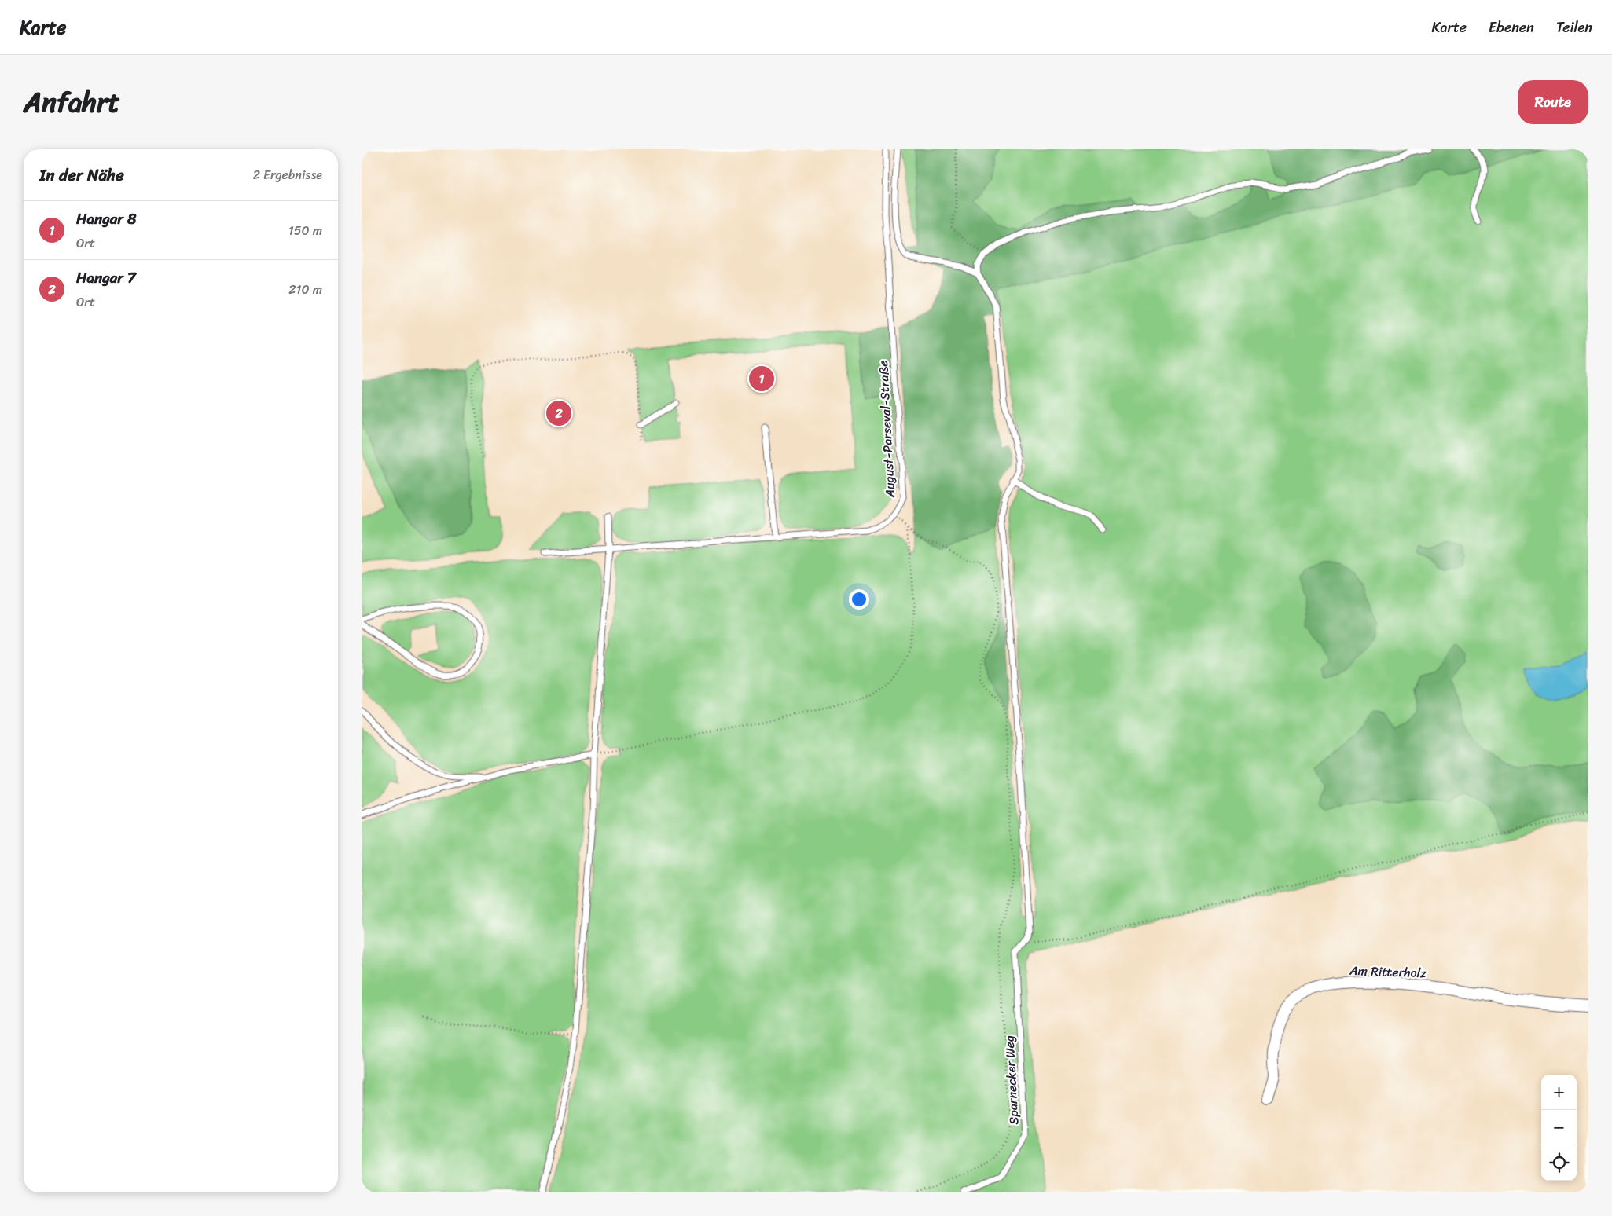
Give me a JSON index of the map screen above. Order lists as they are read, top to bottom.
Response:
{
  "streets": {
    "street": ["Am Ritterholz"],
    "lane": ["August-Parseval-Straße", "Sparnecker Weg"]
  },
  "page": {
    "header": "Karte",
    "nav": ["Karte", "Ebenen", "Teilen"],
    "title": "Anfahrt",
    "buttons": "Route",
    "heading": ["In der Nähe", "2 Ergebnisse"],
    "list": [
      {
        "mark": "1",
        "name": "Hangar 8",
        "note": "Ort",
        "value": "150 m"
      },
      {
        "mark": "2",
        "name": "Hangar 7",
        "note": "Ort",
        "value": "210 m"
      }
    ],
    "pins": ["1", "2"],
    "map_buttons": ["+", "−"]
  }
}
